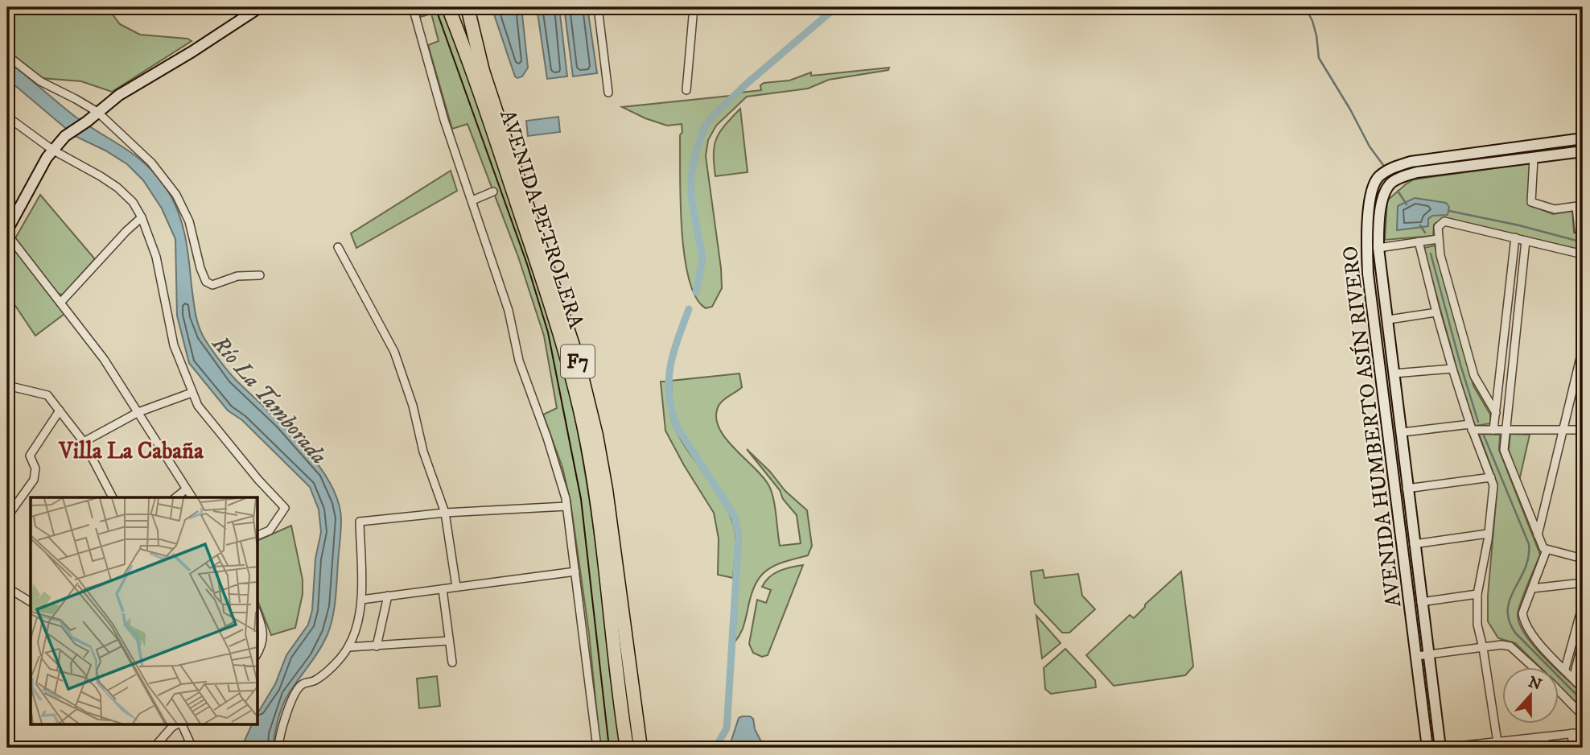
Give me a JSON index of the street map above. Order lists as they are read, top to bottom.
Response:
{
  "streets": {
    "highway": ["AVENIDA PETROLERA", "F7"],
    "street": ["AVENIDA HUMBERTO ASÍN RIVERO"]
  },
  "districts": ["Villa La Cabaña"],
  "water": ["Río La Tamborada"],
  "north": "top"
}
